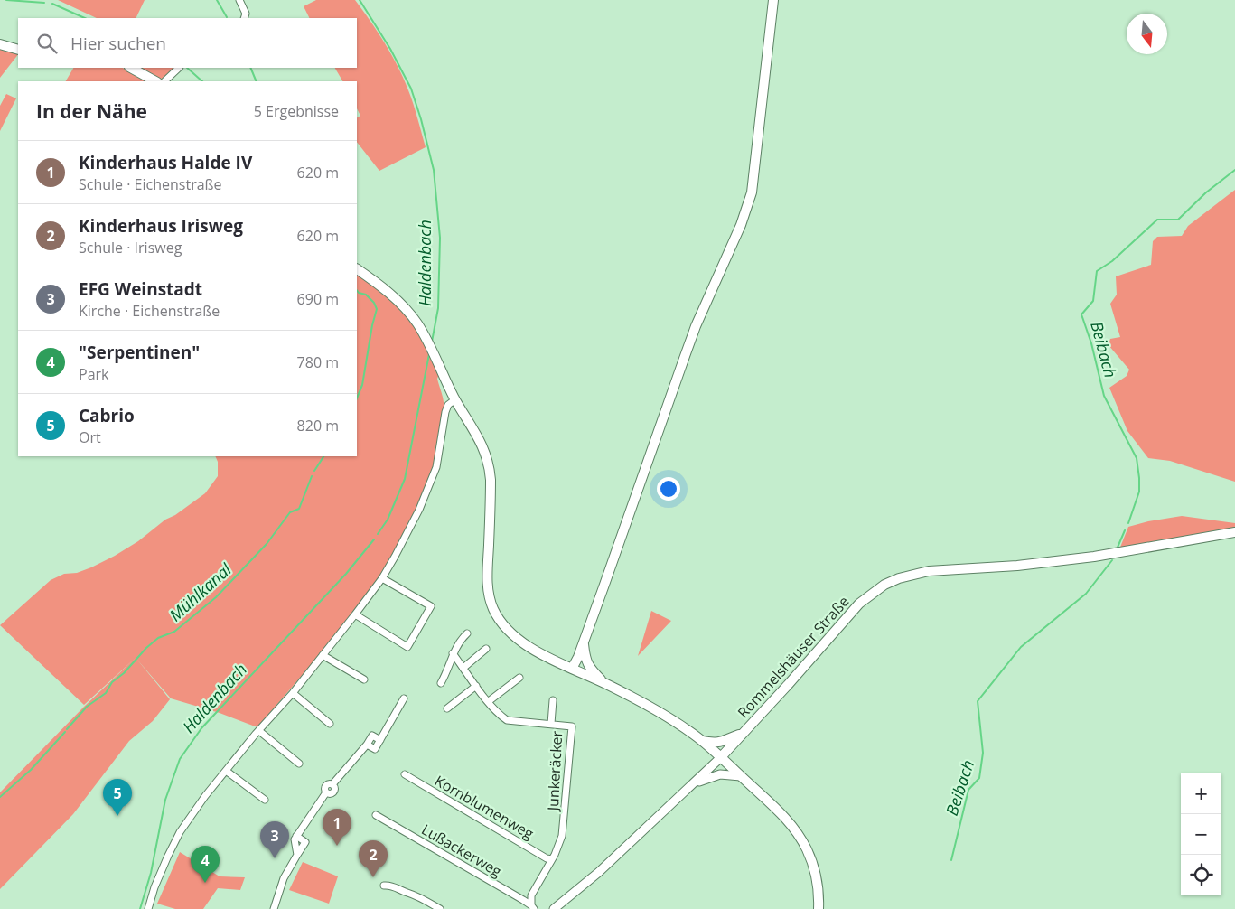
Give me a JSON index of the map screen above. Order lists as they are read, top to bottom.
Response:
{
  "streets": {
    "main road": ["Rommelshäuser Straße"],
    "street": ["Junkeräcker", "Kornblumenweg", "Lußackerweg"]
  },
  "crossings": [
    ["Junkeräcker", "Kornblumenweg"],
    ["Junkeräcker", "Lußackerweg"]
  ],
  "water": ["Haldenbach", "Beibach", "Mühlkanal"],
  "north": "bottom",
  "page": {
    "search": "Hier suchen",
    "heading": ["In der Nähe", "5 Ergebnisse"],
    "list": [
      {
        "mark": "1",
        "name": "Kinderhaus Halde IV",
        "note": "Schule · Eichenstraße",
        "value": "620 m"
      },
      {
        "mark": "2",
        "name": "Kinderhaus Irisweg",
        "note": "Schule · Irisweg",
        "value": "620 m"
      },
      {
        "mark": "3",
        "name": "EFG Weinstadt",
        "note": "Kirche · Eichenstraße",
        "value": "690 m"
      },
      {
        "mark": "4",
        "name": "\"Serpentinen\"",
        "note": "Park",
        "value": "780 m"
      },
      {
        "mark": "5",
        "name": "Cabrio",
        "note": "Ort",
        "value": "820 m"
      }
    ],
    "map_buttons": ["+", "−"],
    "pins": [
      "5",
      "1",
      "3",
      "2",
      "4"
    ]
  }
}
